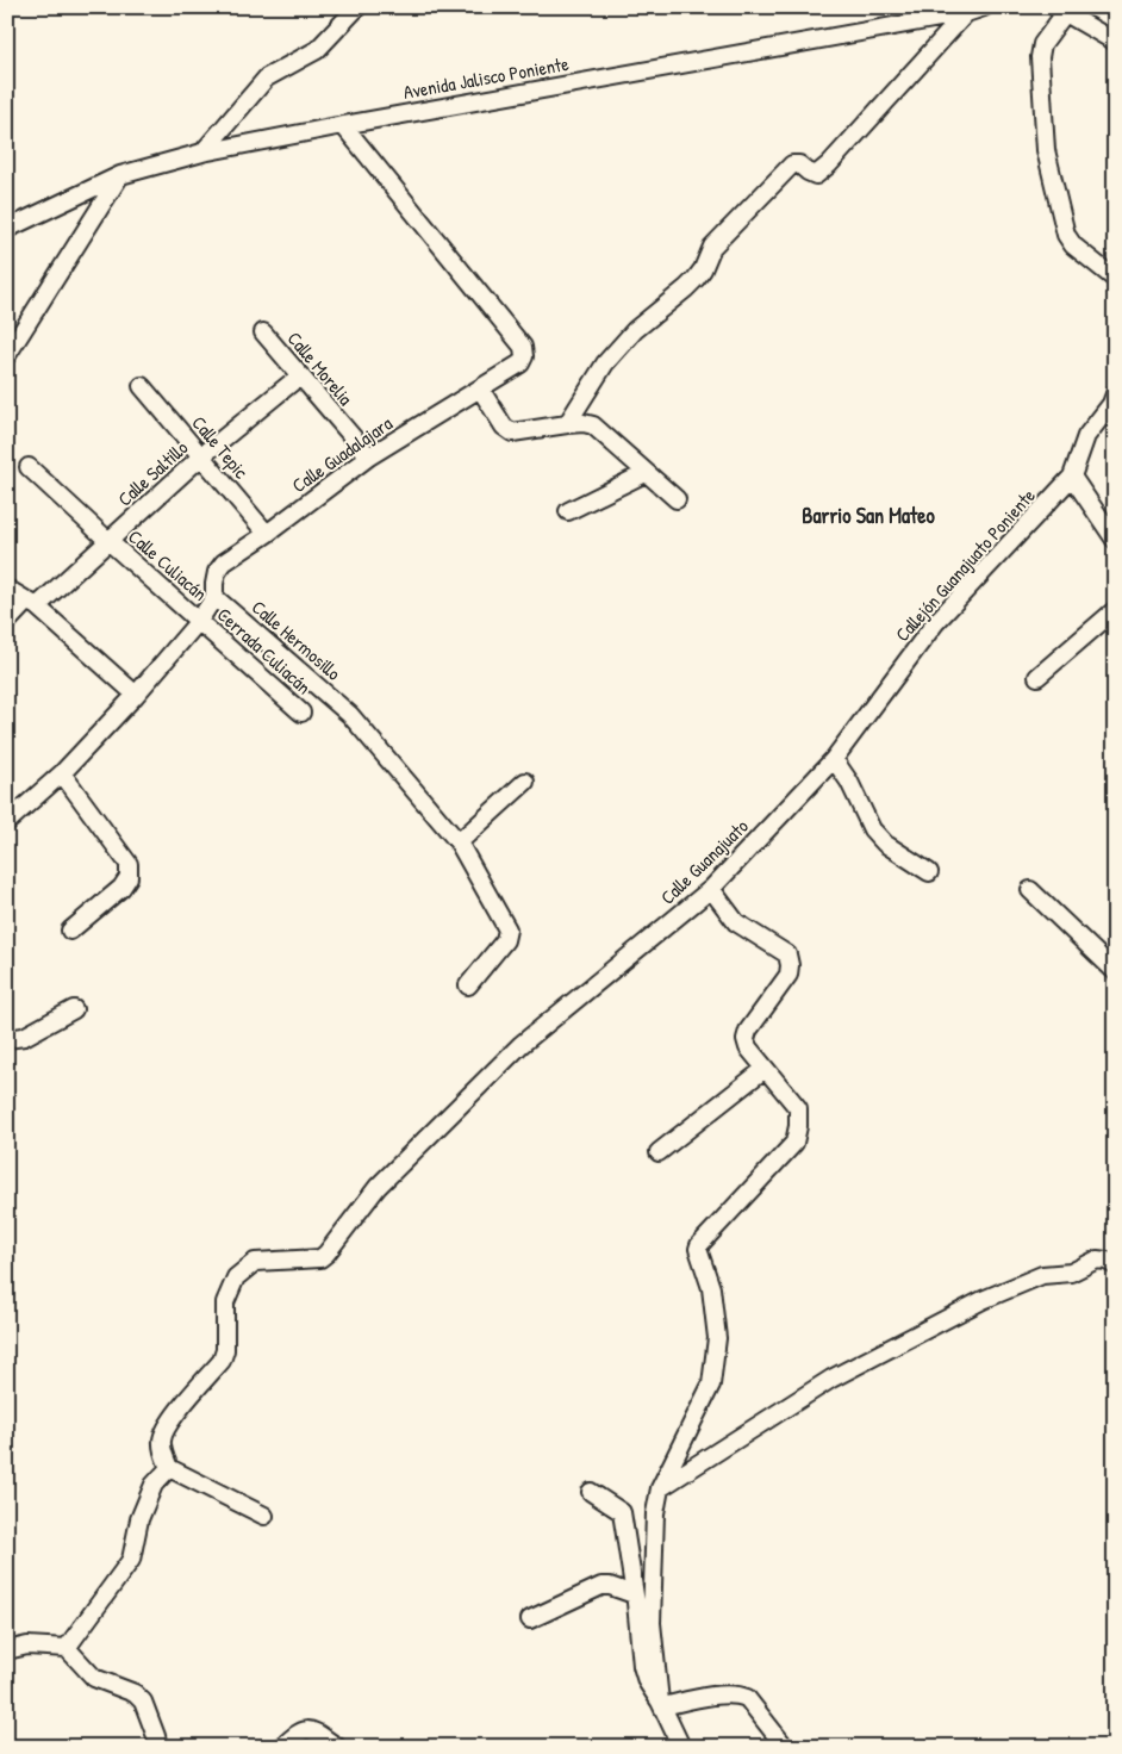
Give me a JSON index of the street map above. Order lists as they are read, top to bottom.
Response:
{
  "streets": {
    "street": [
      "Avenida Jalisco Poniente",
      "Calle Morelia",
      "Calle Tepic",
      "Calle Guadalajara",
      "Calle Saltillo",
      "Calle Culiacán",
      "Callejón Guanajuato Poniente",
      "Calle Hermosillo",
      "Cerrada Culiacán",
      "Calle Guanajuato"
    ]
  },
  "crossings": [
    ["Avenida Jalisco Poniente", "Calle Guadalajara"],
    ["Calle Morelia", "Calle Guadalajara"],
    ["Calle Morelia", "Calle Saltillo"],
    ["Calle Tepic", "Calle Guadalajara"],
    ["Calle Tepic", "Calle Saltillo"],
    ["Calle Guadalajara", "Calle Culiacán"],
    ["Calle Guadalajara", "Calle Hermosillo"],
    ["Calle Guadalajara", "Cerrada Culiacán"],
    ["Calle Saltillo", "Calle Culiacán"],
    ["Calle Culiacán", "Cerrada Culiacán"],
    ["Callejón Guanajuato Poniente", "Calle Guanajuato"]
  ],
  "districts": ["Barrio San Mateo"]
}
